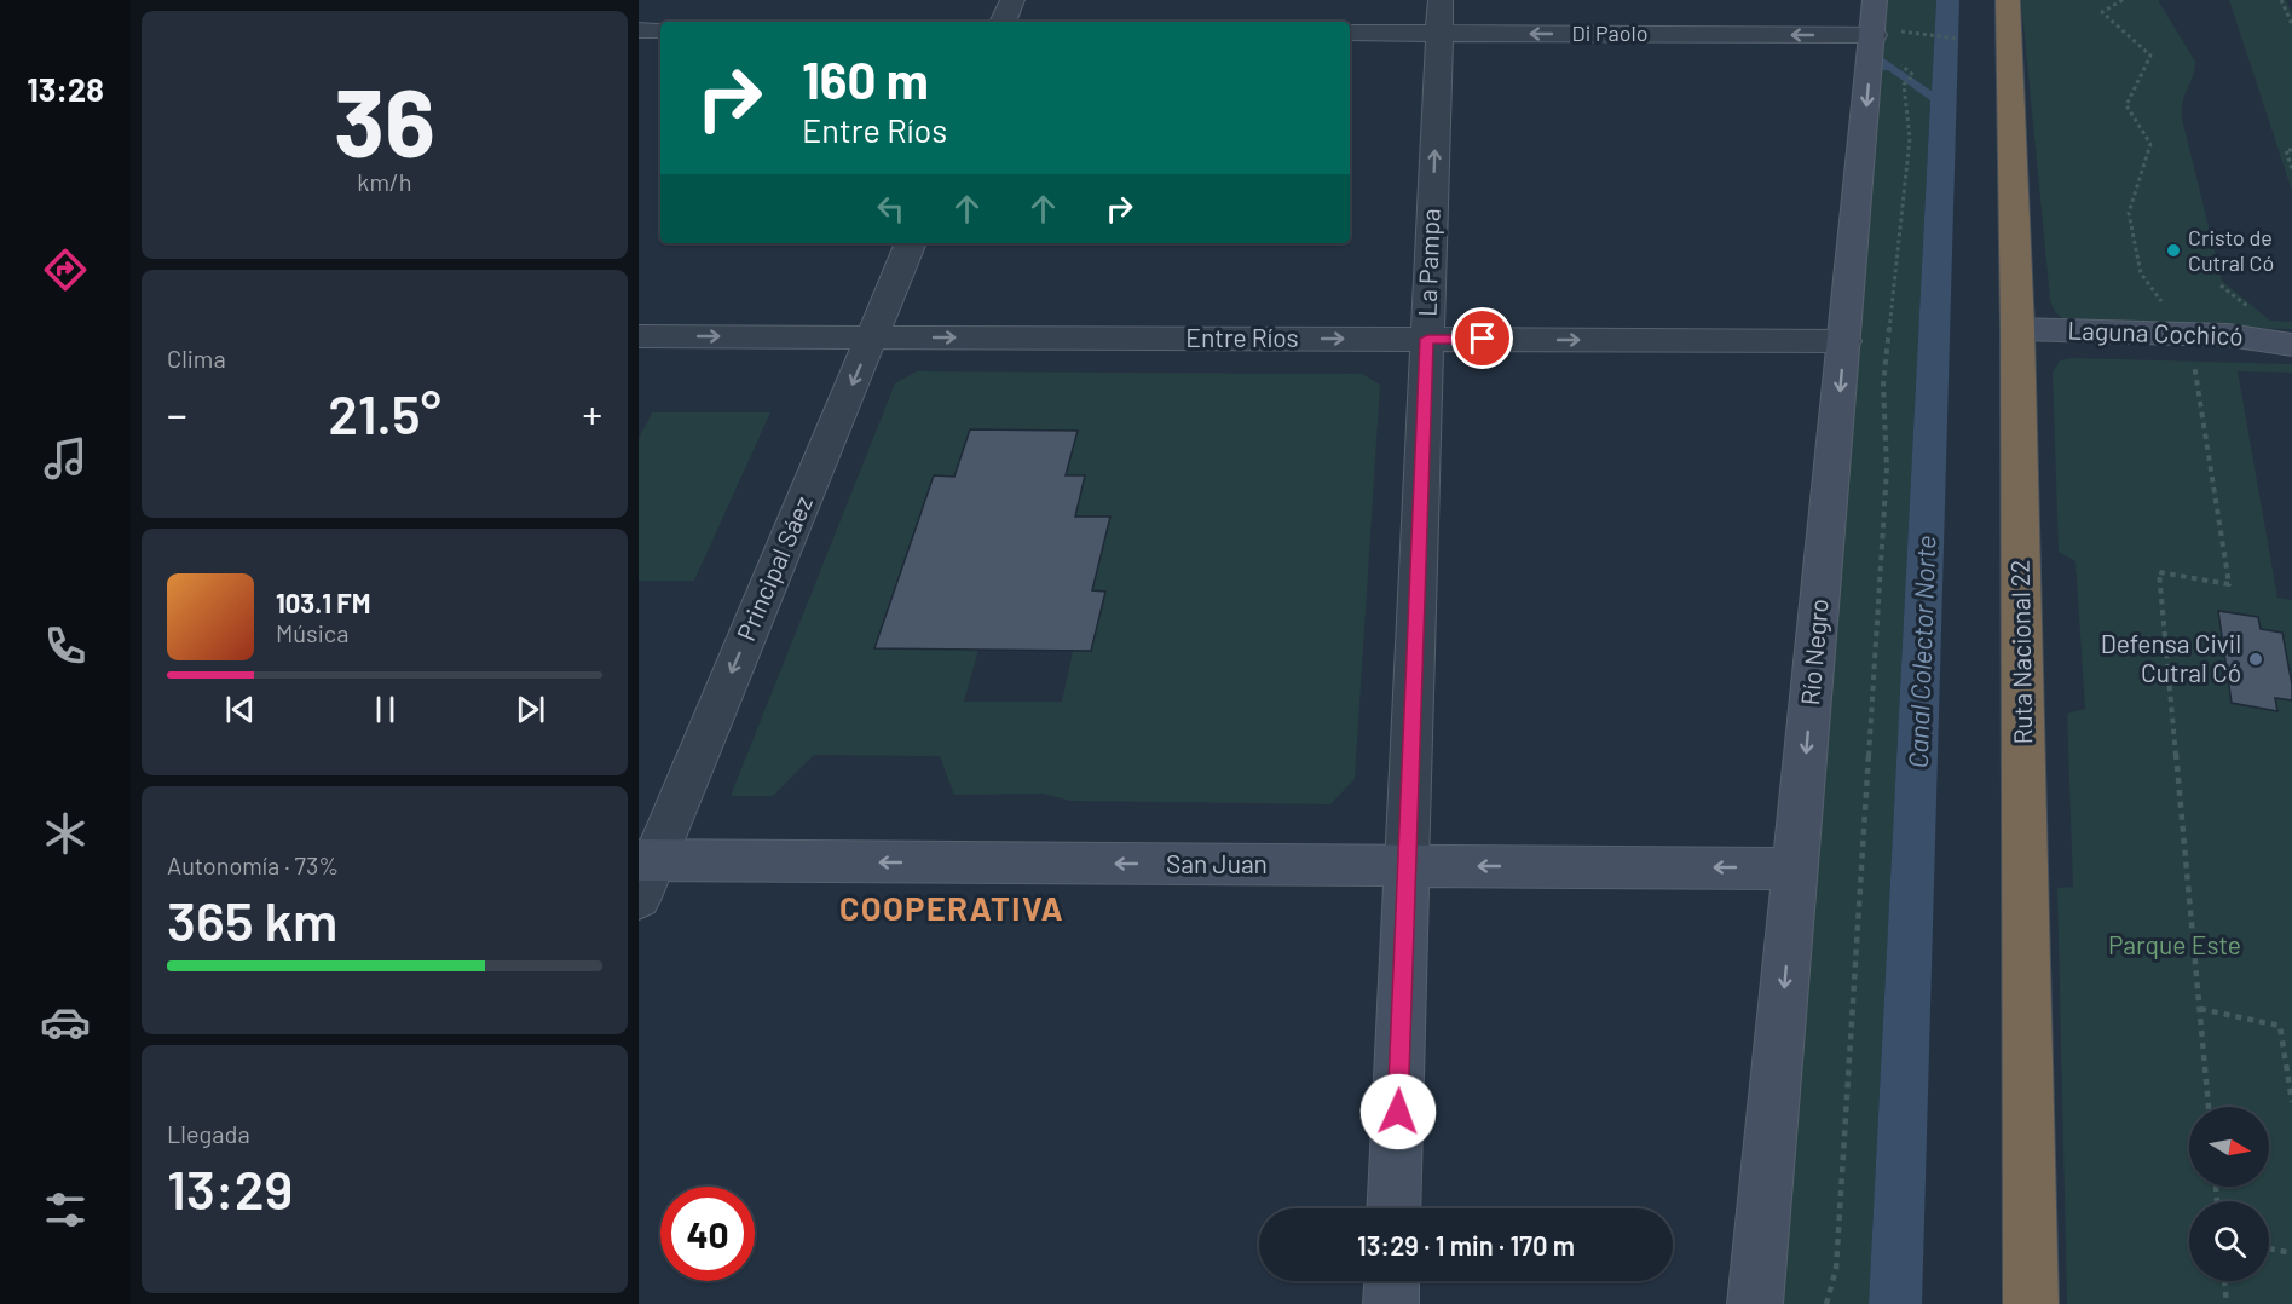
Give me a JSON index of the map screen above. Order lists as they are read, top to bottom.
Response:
{
  "streets": {
    "highway": ["Ruta Nacional 22"],
    "street": [
      "Di Paolo",
      "La Pampa",
      "Laguna Cochicó",
      "Entre Ríos",
      "Principal Sáez",
      "Río Negro",
      "San Juan"
    ]
  },
  "crossings": [
    ["Di Paolo", "La Pampa"],
    ["Di Paolo", "Río Negro"],
    ["La Pampa", "Entre Ríos"],
    ["La Pampa", "San Juan"],
    ["Laguna Cochicó", "Ruta Nacional 22"],
    ["Entre Ríos", "Principal Sáez"],
    ["Entre Ríos", "Río Negro"],
    ["Principal Sáez", "San Juan"],
    ["Río Negro", "San Juan"]
  ],
  "one_way": [
    "Di Paolo",
    "Entre Ríos",
    "Principal Sáez",
    "Río Negro",
    "San Juan"
  ],
  "districts": ["COOPERATIVA"],
  "water": ["Canal Colector Norte"],
  "parks": ["Parque Este"],
  "places": ["Cristo de Cutral Có", "Defensa Civil Cutral Có"],
  "north": "right",
  "page": {
    "tabs": "13:28",
    "tile": [
      ["36", "km/h"],
      "Clima",
      ["Autonomía · 73%", "365 km"],
      ["Llegada", "13:29"]
    ],
    "turn": ["160 m", "Entre Ríos"],
    "heat": ["−", "21.5°", "+"],
    "song": ["103.1 FM", "Música"],
    "limit": "40",
    "trip": "13:29 · 1 min · 170 m"
  }
}
